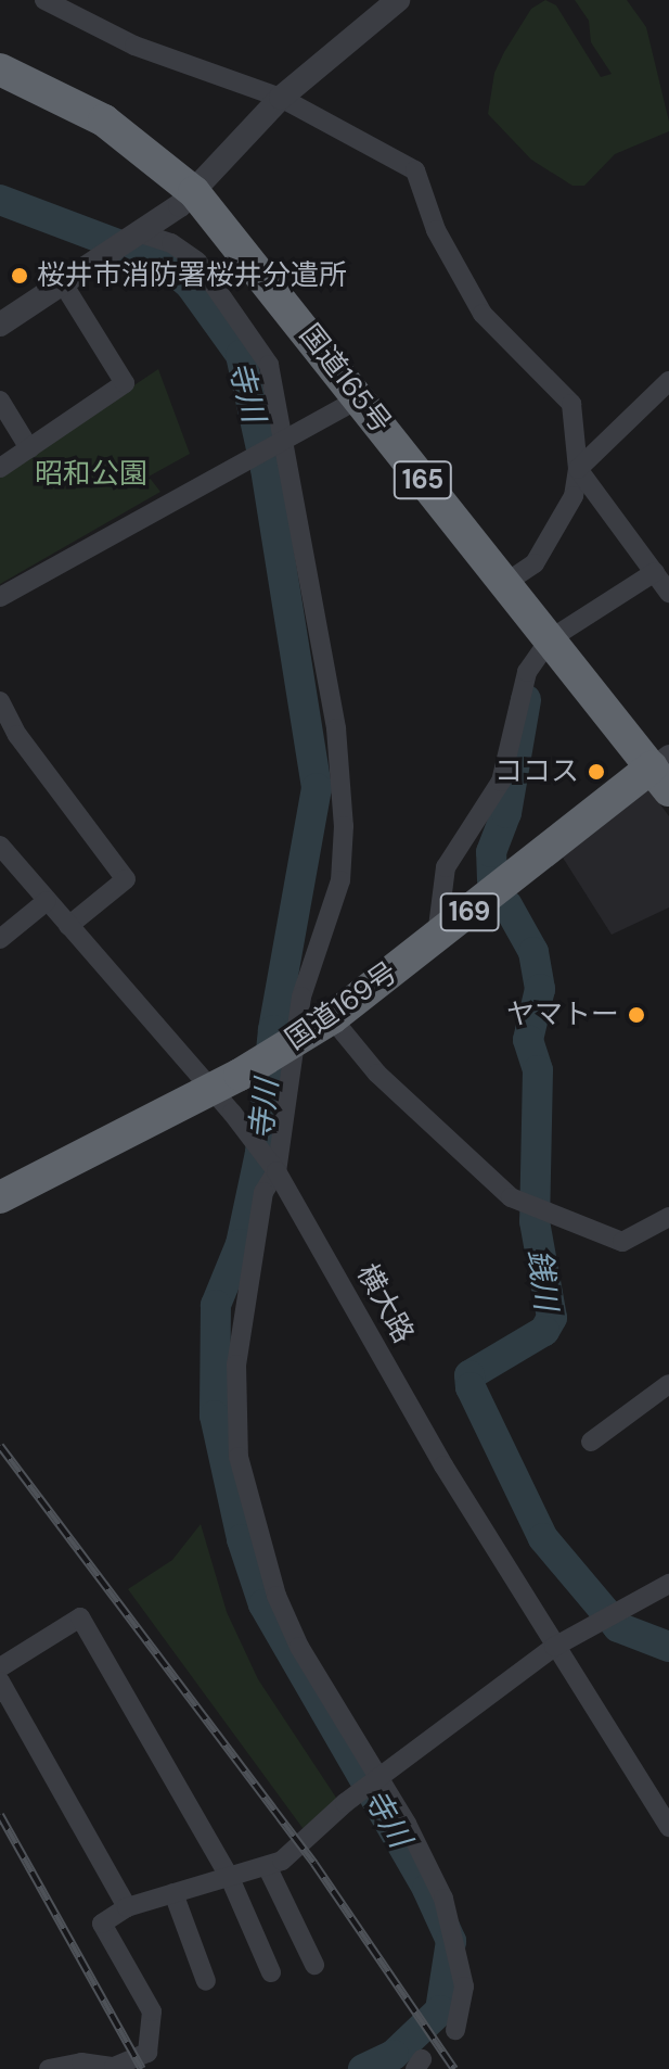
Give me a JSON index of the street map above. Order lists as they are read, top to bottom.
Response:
{
  "streets": {
    "highway": [
      "国道165号",
      "165",
      "169",
      "国道169号"
    ],
    "street": ["横大路"]
  },
  "crossings": [
    ["国道165号", "国道169号"],
    ["国道169号", "横大路"]
  ],
  "water": ["寺川", "銭川"],
  "parks": ["昭和公園"],
  "places": ["桜井市消防署桜井分遣所", "ココス", "ヤマトー"]
}
